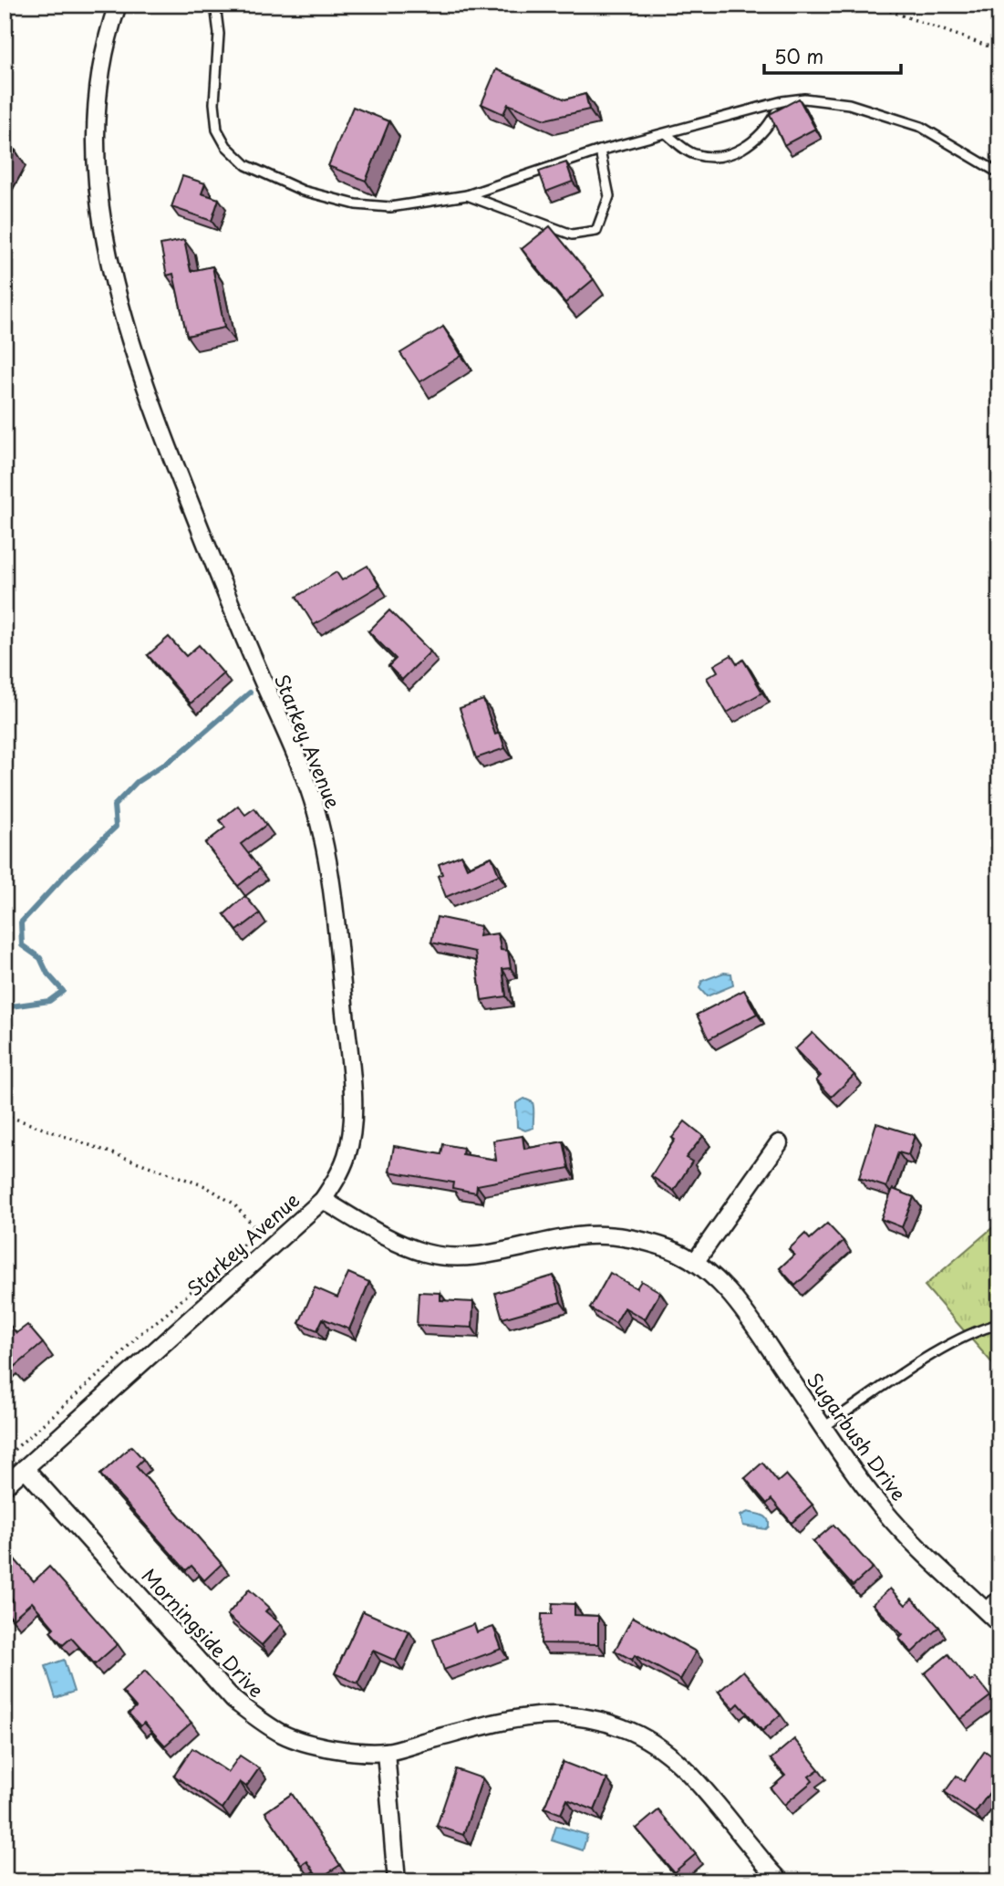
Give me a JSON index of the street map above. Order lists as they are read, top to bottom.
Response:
{
  "streets": {
    "street": ["Starkey Avenue", "Sugarbush Drive", "Morningside Drive"]
  },
  "crossings": [
    ["Starkey Avenue", "Sugarbush Drive"],
    ["Starkey Avenue", "Morningside Drive"]
  ],
  "scale_bar": "50 m"
}
